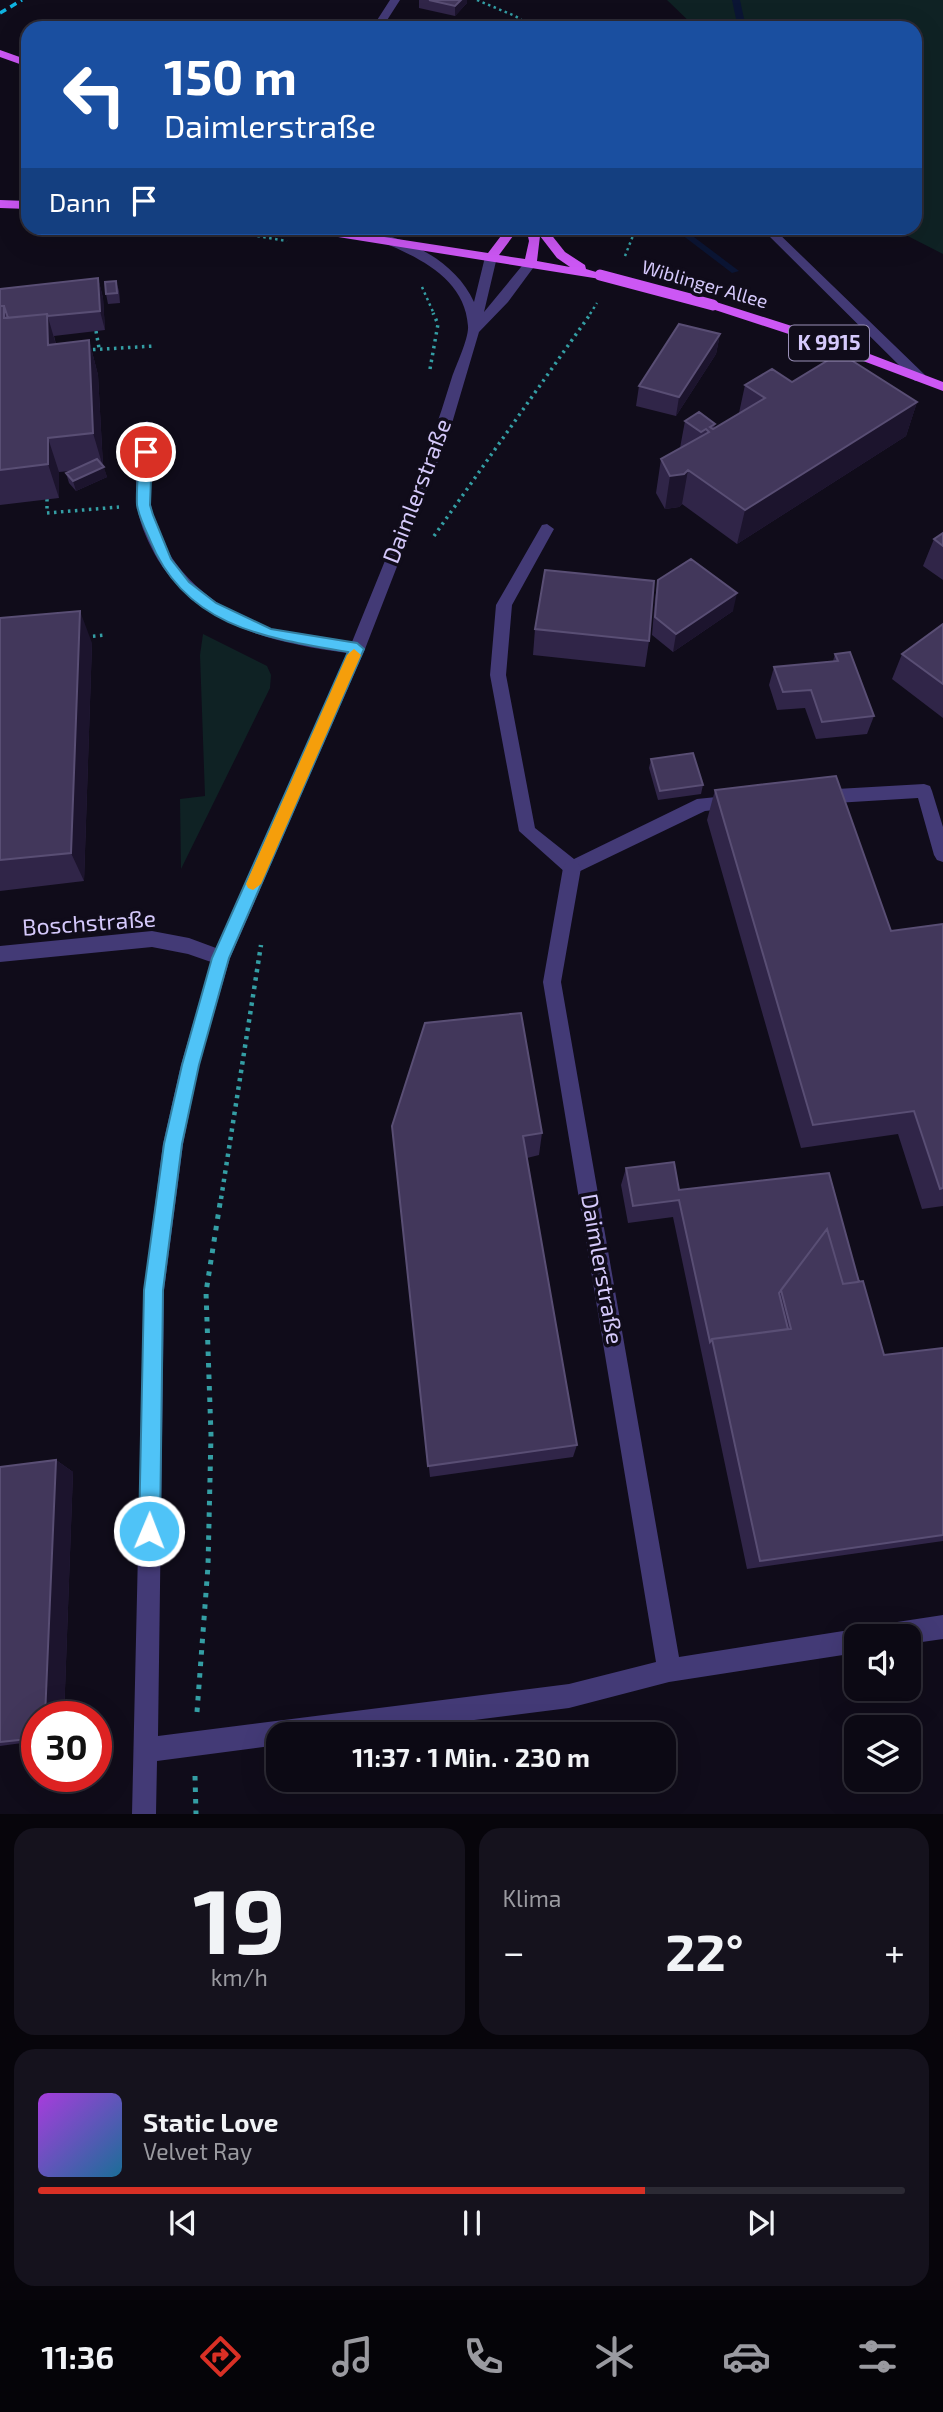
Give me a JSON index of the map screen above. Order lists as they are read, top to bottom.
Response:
{
  "streets": {
    "main road": ["Wiblinger Allee", "K 9915"],
    "street": ["Daimlerstraße", "Boschstraße"]
  },
  "crossings": [
    ["Wiblinger Allee", "Daimlerstraße"],
    ["Daimlerstraße", "Boschstraße"]
  ],
  "page": {
    "turn": ["150 m", "Daimlerstraße"],
    "then": "Dann",
    "limit": "30",
    "trip": "11:37 · 1 Min. · 230 m",
    "tile": [
      ["19", "km/h"],
      "Klima"
    ],
    "heat": ["−", "22°", "+"],
    "song": ["Static Love", "Velvet Ray"],
    "tabs": "11:36"
  }
}
